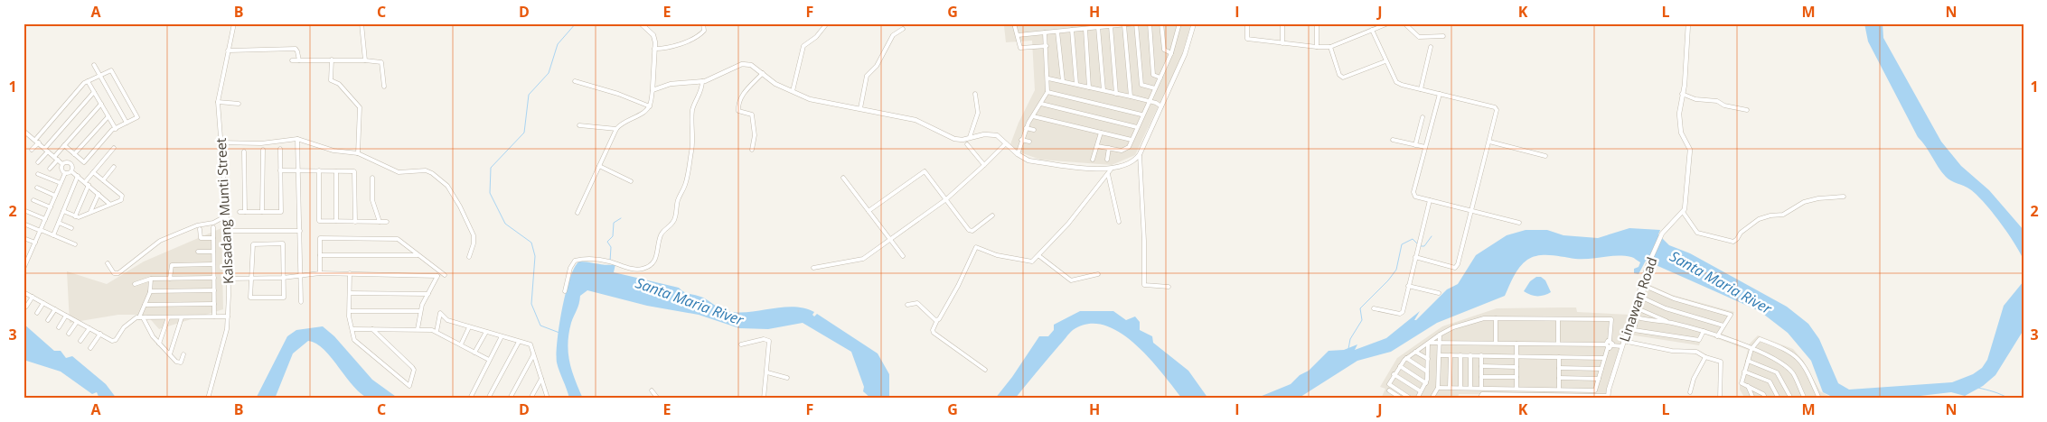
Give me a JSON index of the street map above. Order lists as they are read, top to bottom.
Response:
{
  "streets": {
    "street": ["Kalsadang Munti Street", "Linawan Road"]
  },
  "water": ["Santa Maria River"],
  "grid": {
    "columns": [
      "A",
      "B",
      "C",
      "D",
      "E",
      "F",
      "G",
      "H",
      "I",
      "J",
      "K",
      "L",
      "M",
      "N"
    ],
    "rows": ["1", "2", "3"]
  }
}
